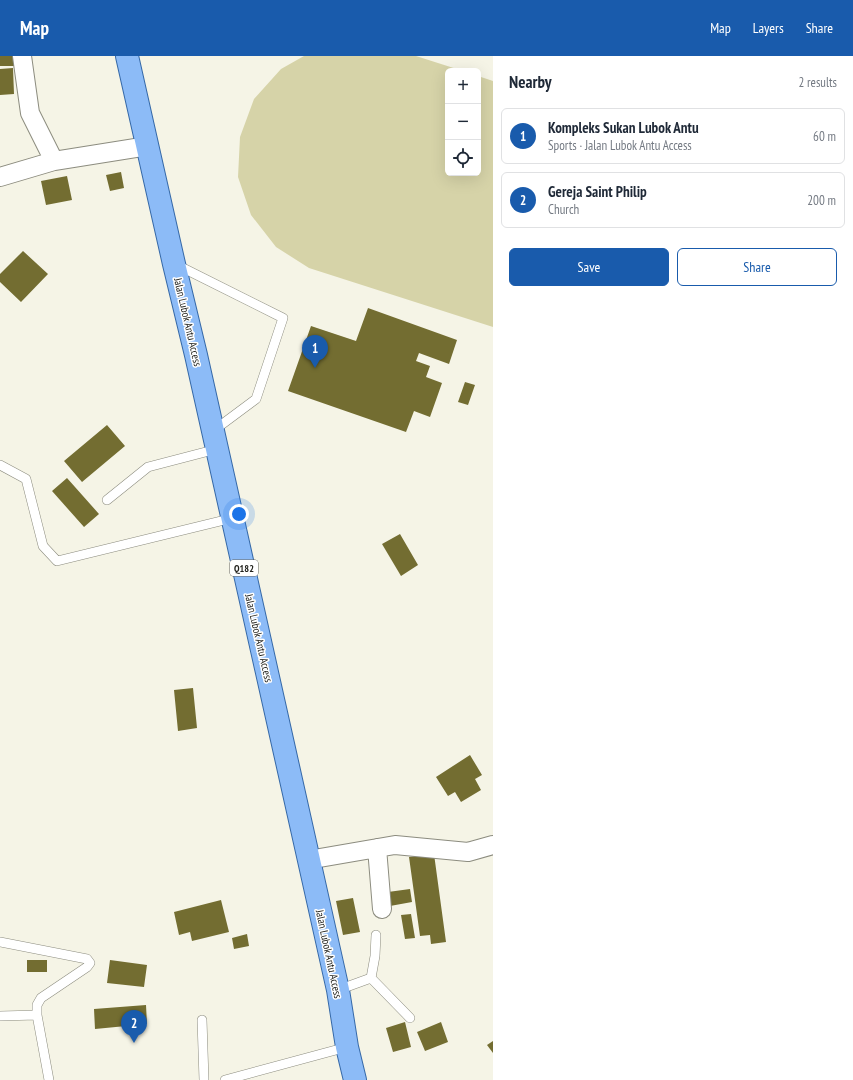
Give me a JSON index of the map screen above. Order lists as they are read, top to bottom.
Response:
{
  "streets": {
    "main road": ["Jalan Lubok Antu Access", "Q182"]
  },
  "page": {
    "header": "Map",
    "nav": ["Map", "Layers", "Share"],
    "heading": ["Nearby", "2 results"],
    "map_buttons": ["+", "−"],
    "list": [
      {
        "mark": "1",
        "name": "Kompleks Sukan Lubok Antu",
        "note": "Sports · Jalan Lubok Antu Access",
        "value": "60 m"
      },
      {
        "mark": "2",
        "name": "Gereja Saint Philip",
        "note": "Church",
        "value": "200 m"
      }
    ],
    "buttons": ["Save", "Share"],
    "pins": ["1", "2"]
  }
}
